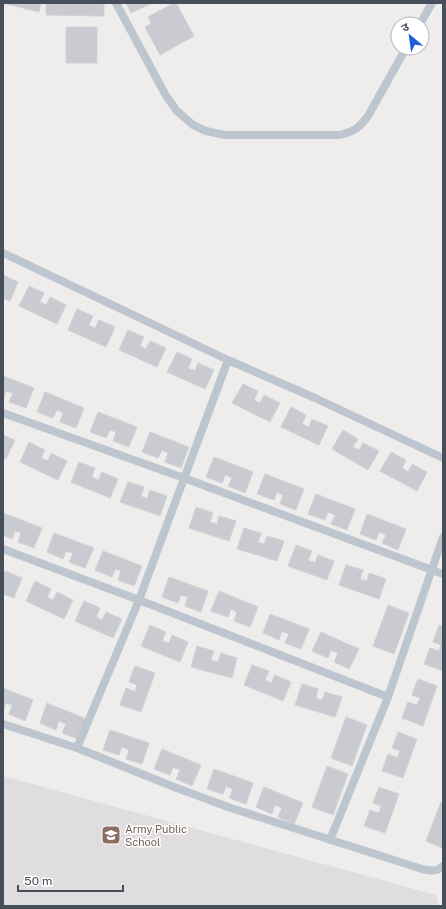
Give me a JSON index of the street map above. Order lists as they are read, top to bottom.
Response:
{
  "places": {
    "school or university": ["Army Public School"]
  },
  "scale_bar": "50 m",
  "north": "top left"
}
